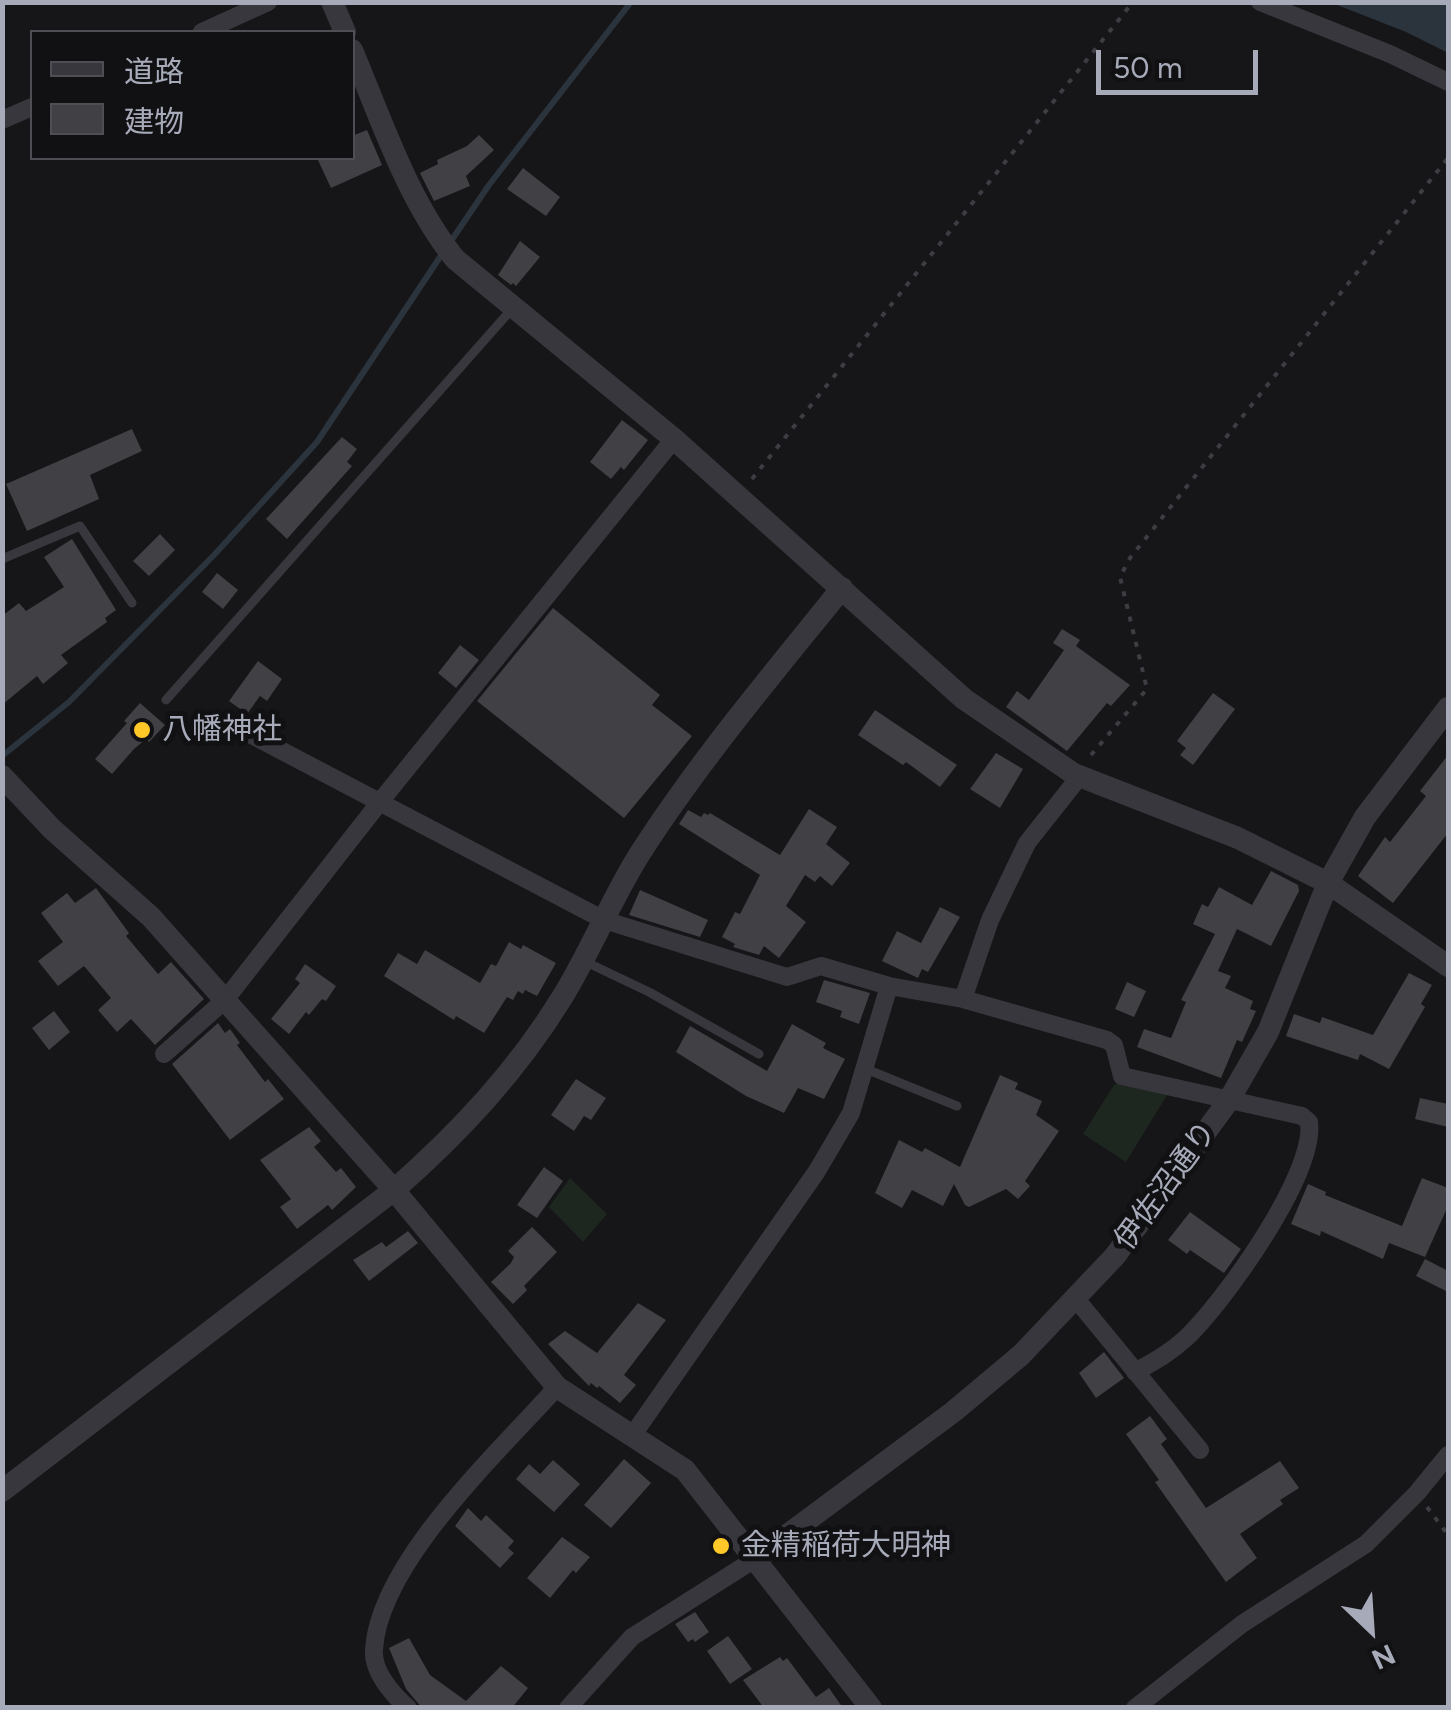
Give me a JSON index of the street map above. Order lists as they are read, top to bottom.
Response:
{
  "streets": {
    "street": ["伊佐沼通り"]
  },
  "places": ["八幡神社", "金精稲荷大明神"],
  "legend": ["道路", "建物"],
  "scale_bar": "50 m",
  "north": "bottom right"
}
